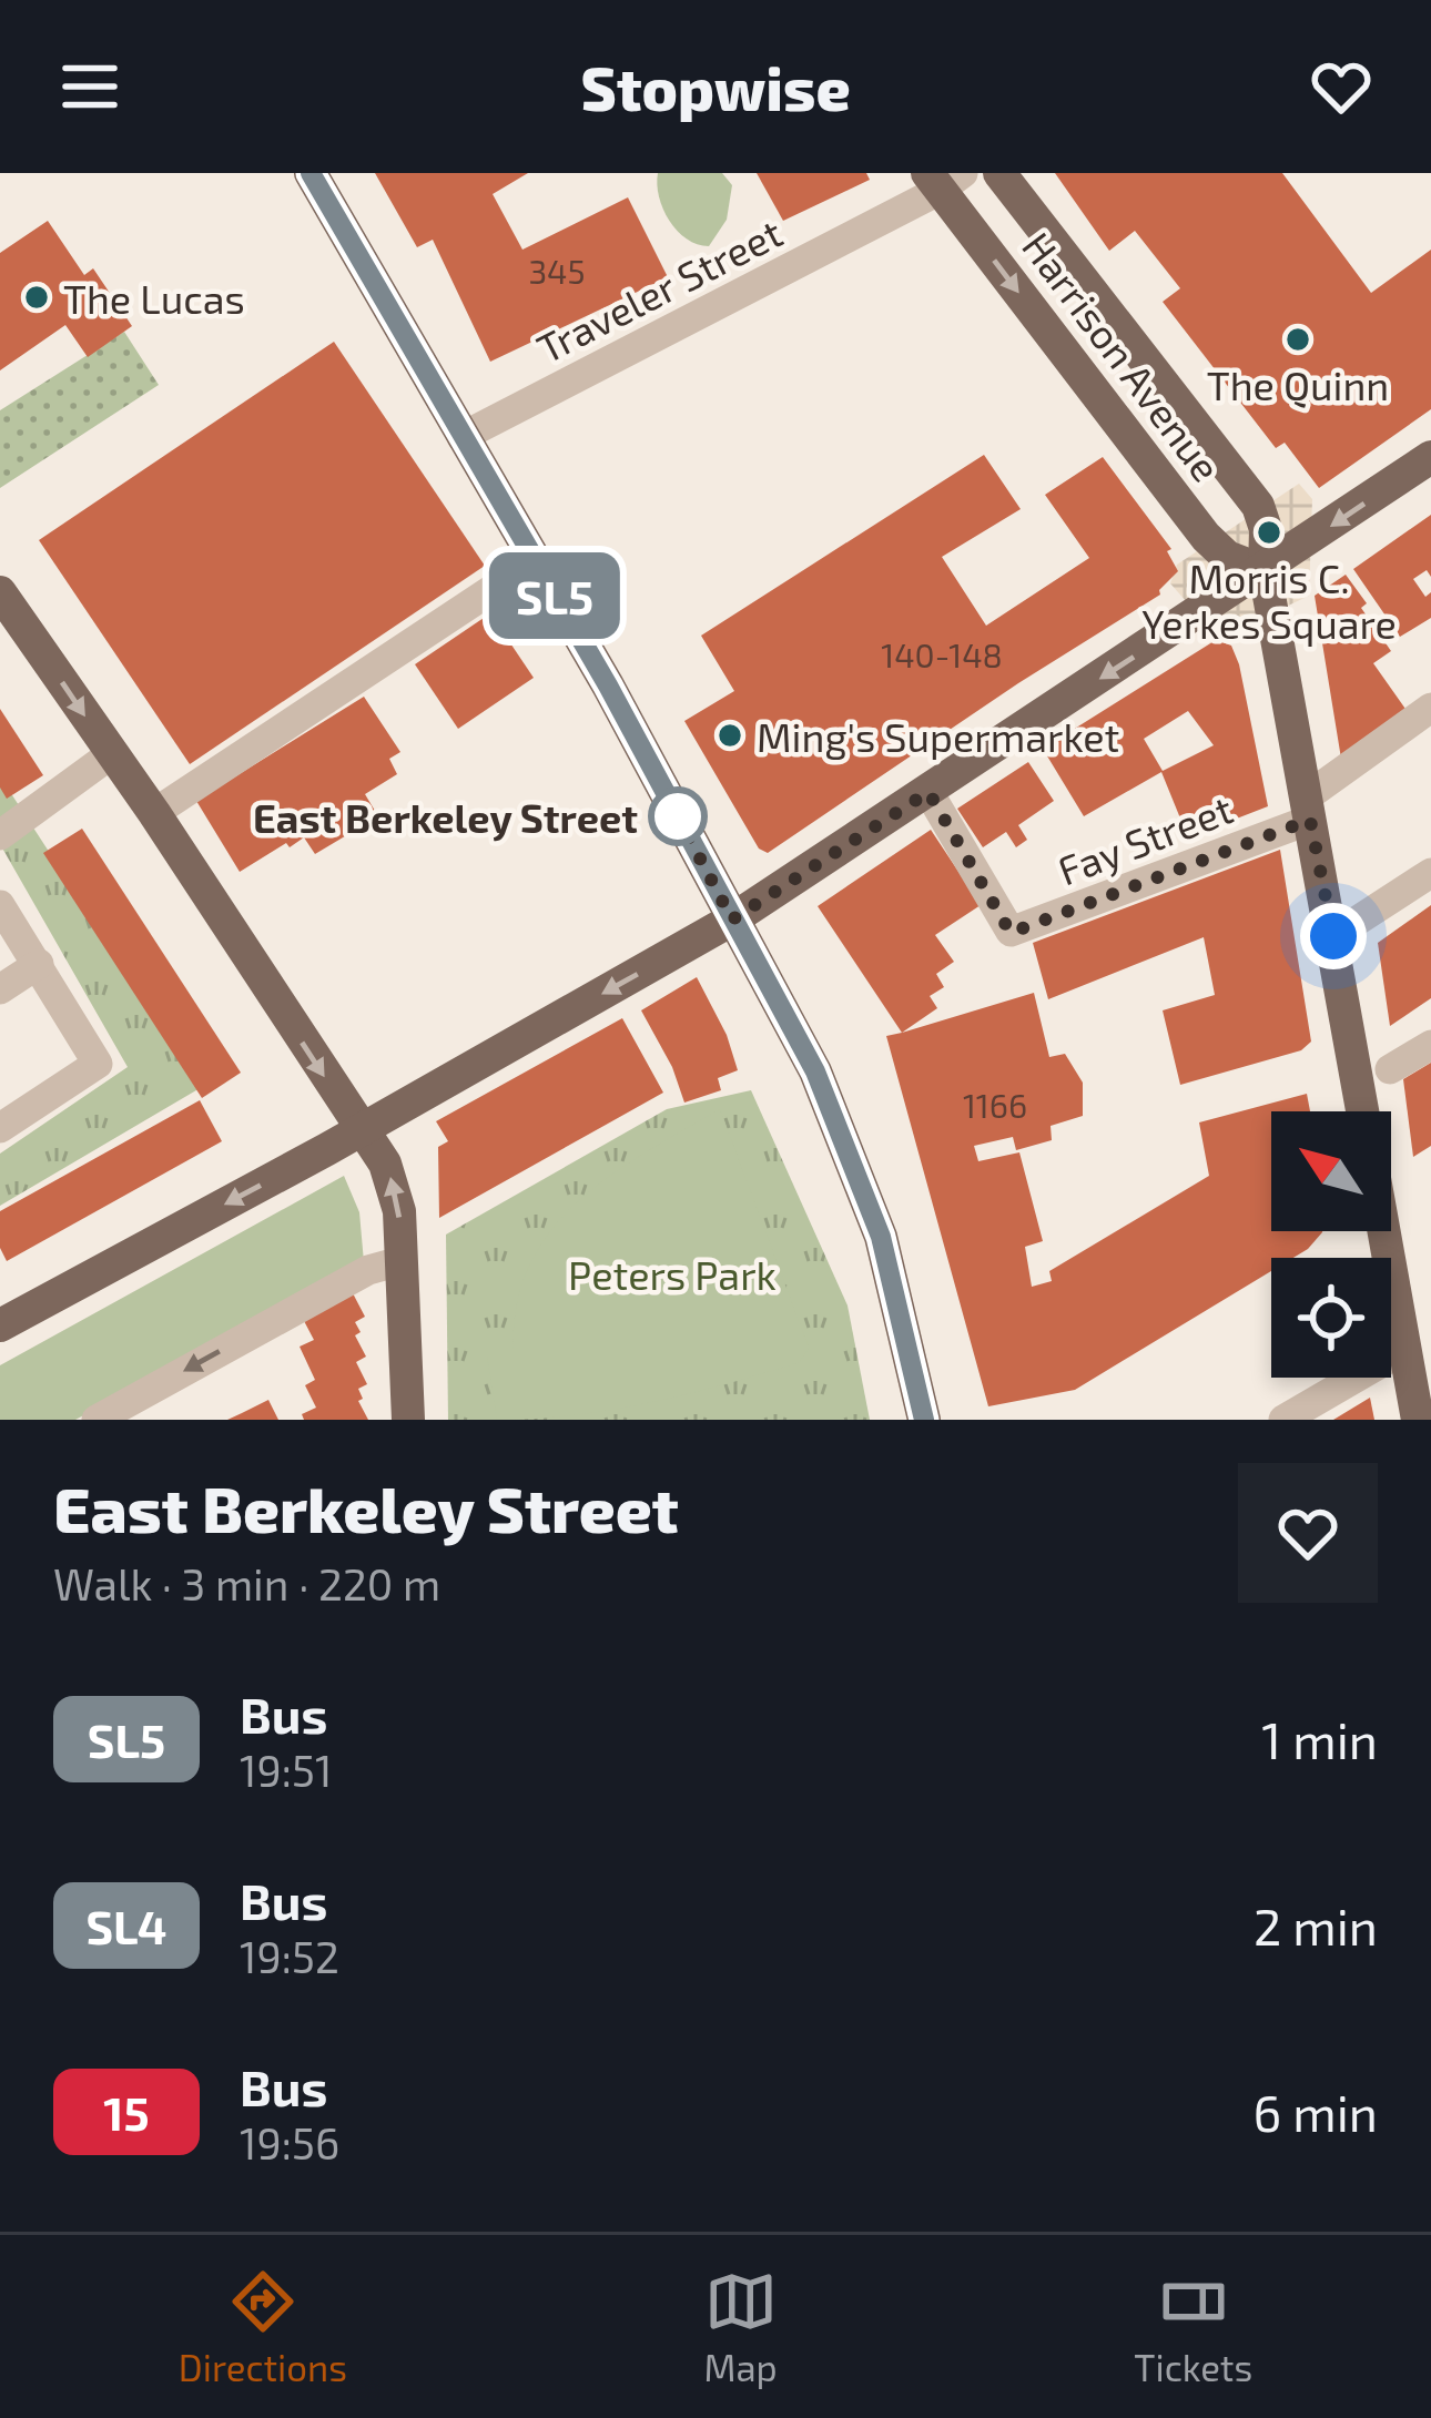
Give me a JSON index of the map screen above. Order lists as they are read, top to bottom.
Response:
{
  "streets": {
    "main road": ["Harrison Avenue"],
    "street": ["Traveler Street", "Fay Street"]
  },
  "crossings": [
    ["Traveler Street", "Harrison Avenue"],
    ["Harrison Avenue", "Fay Street"]
  ],
  "parks": ["Peters Park"],
  "places": [
    "The Lucas",
    "The Quinn",
    "Morris C. Yerkes Square",
    "Ming's Supermarket",
    "East Berkeley Street"
  ],
  "lines": ["bus line SL5"],
  "house_numbers": ["345", "140-148", "1166"],
  "north": "top left",
  "page": {
    "header": "Stopwise",
    "on_map": "SL5",
    "heading": ["East Berkeley Street", "Walk · 3 min · 220 m"],
    "list": [
      {
        "mark": "SL5",
        "name": "Bus",
        "note": "19:51",
        "value": "1 min"
      },
      {
        "mark": "SL4",
        "name": "Bus",
        "note": "19:52",
        "value": "2 min"
      },
      {
        "mark": "15",
        "name": "Bus",
        "note": "19:56",
        "value": "6 min"
      }
    ],
    "tabs": ["Directions", "Map", "Tickets"]
  }
}
